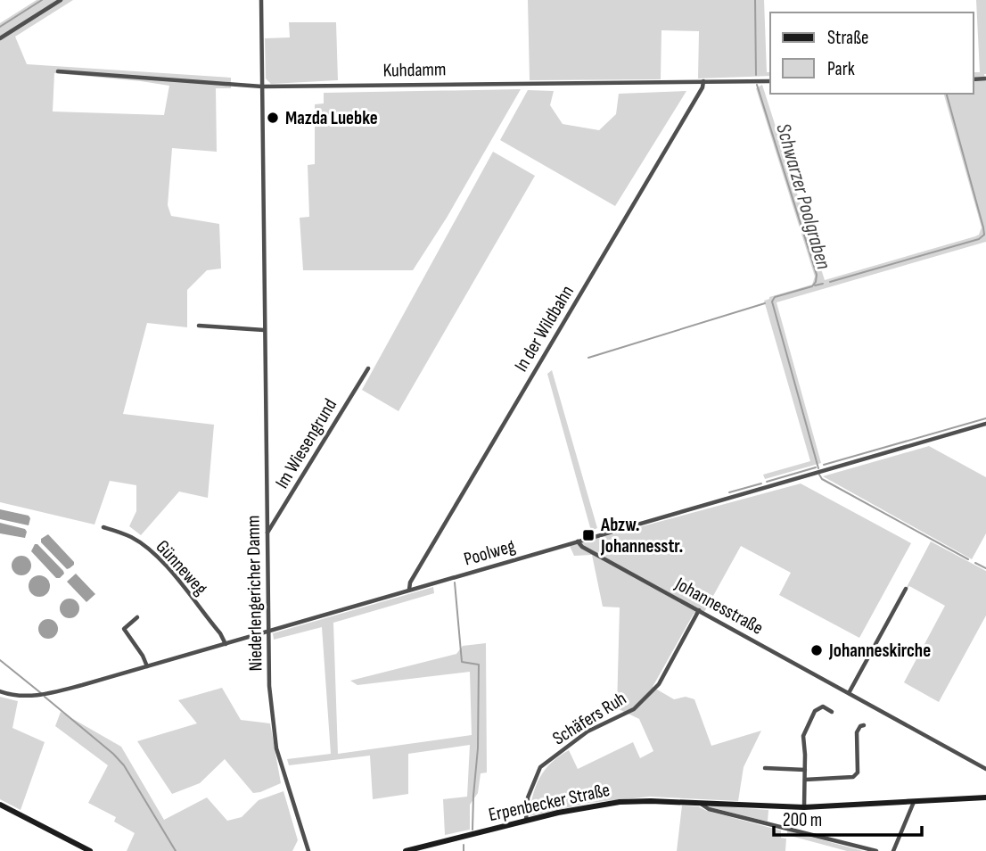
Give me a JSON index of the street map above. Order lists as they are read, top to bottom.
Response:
{
  "streets": {
    "main road": ["Erpenbecker Straße"],
    "street": [
      "Kuhdamm",
      "In der Wildbahn",
      "Im Wiesengrund",
      "Poolweg",
      "Günneweg",
      "Niederlengericher Damm",
      "Johannesstraße",
      "Schäfers Ruh"
    ]
  },
  "crossings": [
    ["Kuhdamm", "In der Wildbahn"],
    ["Kuhdamm", "Niederlengericher Damm"],
    ["In der Wildbahn", "Poolweg"],
    ["Im Wiesengrund", "Niederlengericher Damm"],
    ["Poolweg", "Günneweg"],
    ["Poolweg", "Niederlengericher Damm"],
    ["Poolweg", "Johannesstraße"],
    ["Johannesstraße", "Schäfers Ruh"],
    ["Schäfers Ruh", "Erpenbecker Straße"]
  ],
  "water": ["Schwarzer Poolgraben"],
  "places": {
    "other": ["Mazda Luebke", "Johanneskirche"],
    "transit": ["Abzw. Johannesstr."]
  },
  "legend": ["Straße", "Park"],
  "scale_bar": "200 m"
}
